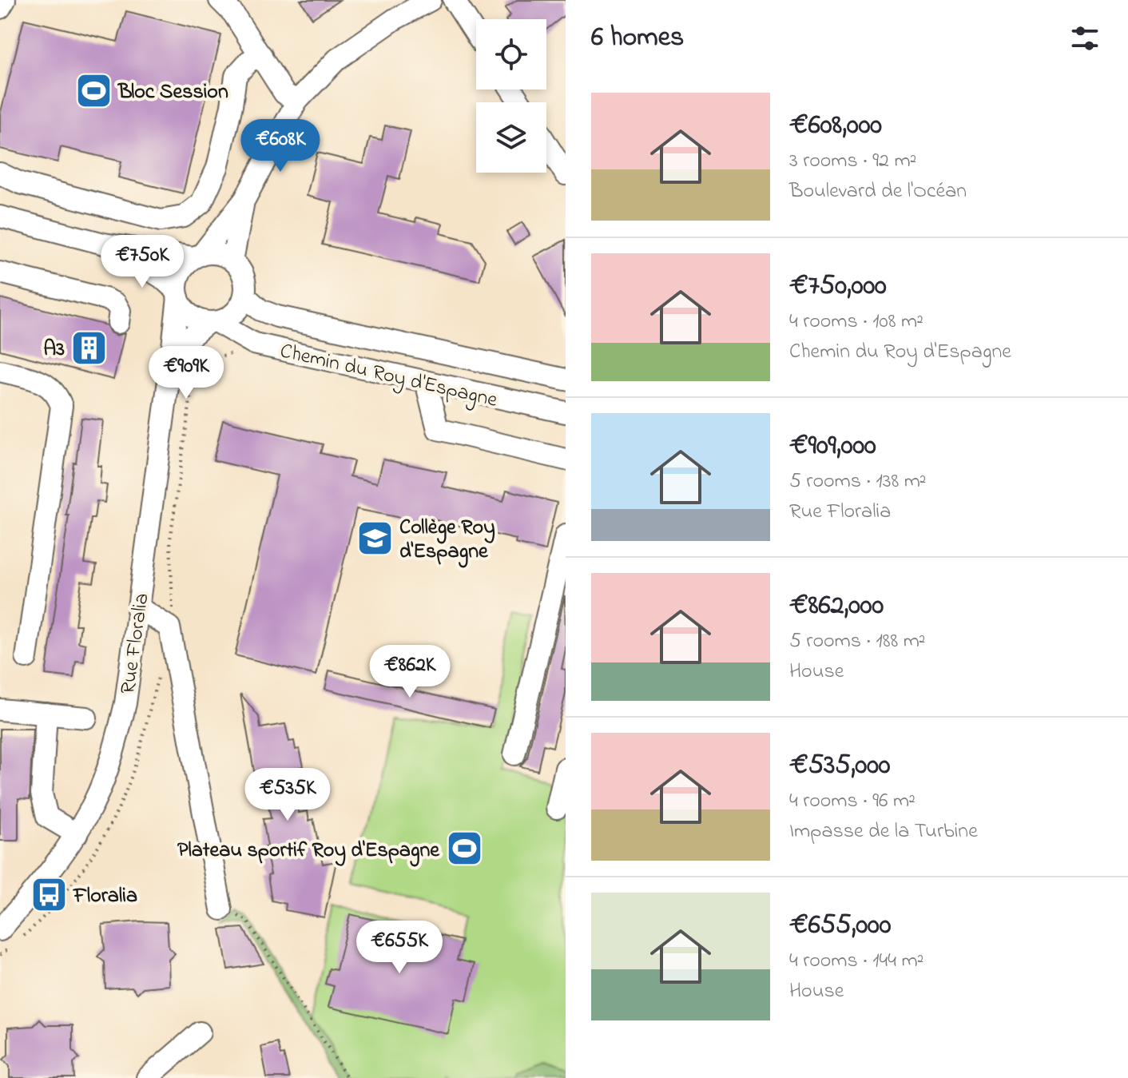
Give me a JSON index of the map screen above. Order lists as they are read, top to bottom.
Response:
{
  "streets": {
    "street": ["Chemin du Roy d'Espagne", "Rue Floralia"]
  },
  "crossings": [
    ["Chemin du Roy d'Espagne", "Rue Floralia"]
  ],
  "places": {
    "sports": ["Bloc Session", "Plateau sportif Roy d'Espagne"],
    "building": ["A3"],
    "school or university": ["Collège Roy d'Espagne"],
    "bus stop": ["Floralia"]
  },
  "page": {
    "heading": "6 homes",
    "list": [
      {
        "name": "€608,000",
        "note": "3 rooms · 92 m² · Boulevard de l'Océan"
      },
      {
        "name": "€750,000",
        "note": "4 rooms · 108 m² · Chemin du Roy d'Espagne"
      },
      {
        "name": "€909,000",
        "note": "5 rooms · 138 m² · Rue Floralia"
      },
      {
        "name": "€862,000",
        "note": "5 rooms · 188 m² · House"
      },
      {
        "name": "€535,000",
        "note": "4 rooms · 96 m² · Impasse de la Turbine"
      },
      {
        "name": "€655,000",
        "note": "4 rooms · 144 m² · House"
      }
    ],
    "price": [
      "€608K",
      "€750K",
      "€909K",
      "€862K",
      "€535K",
      "€655K"
    ]
  }
}
